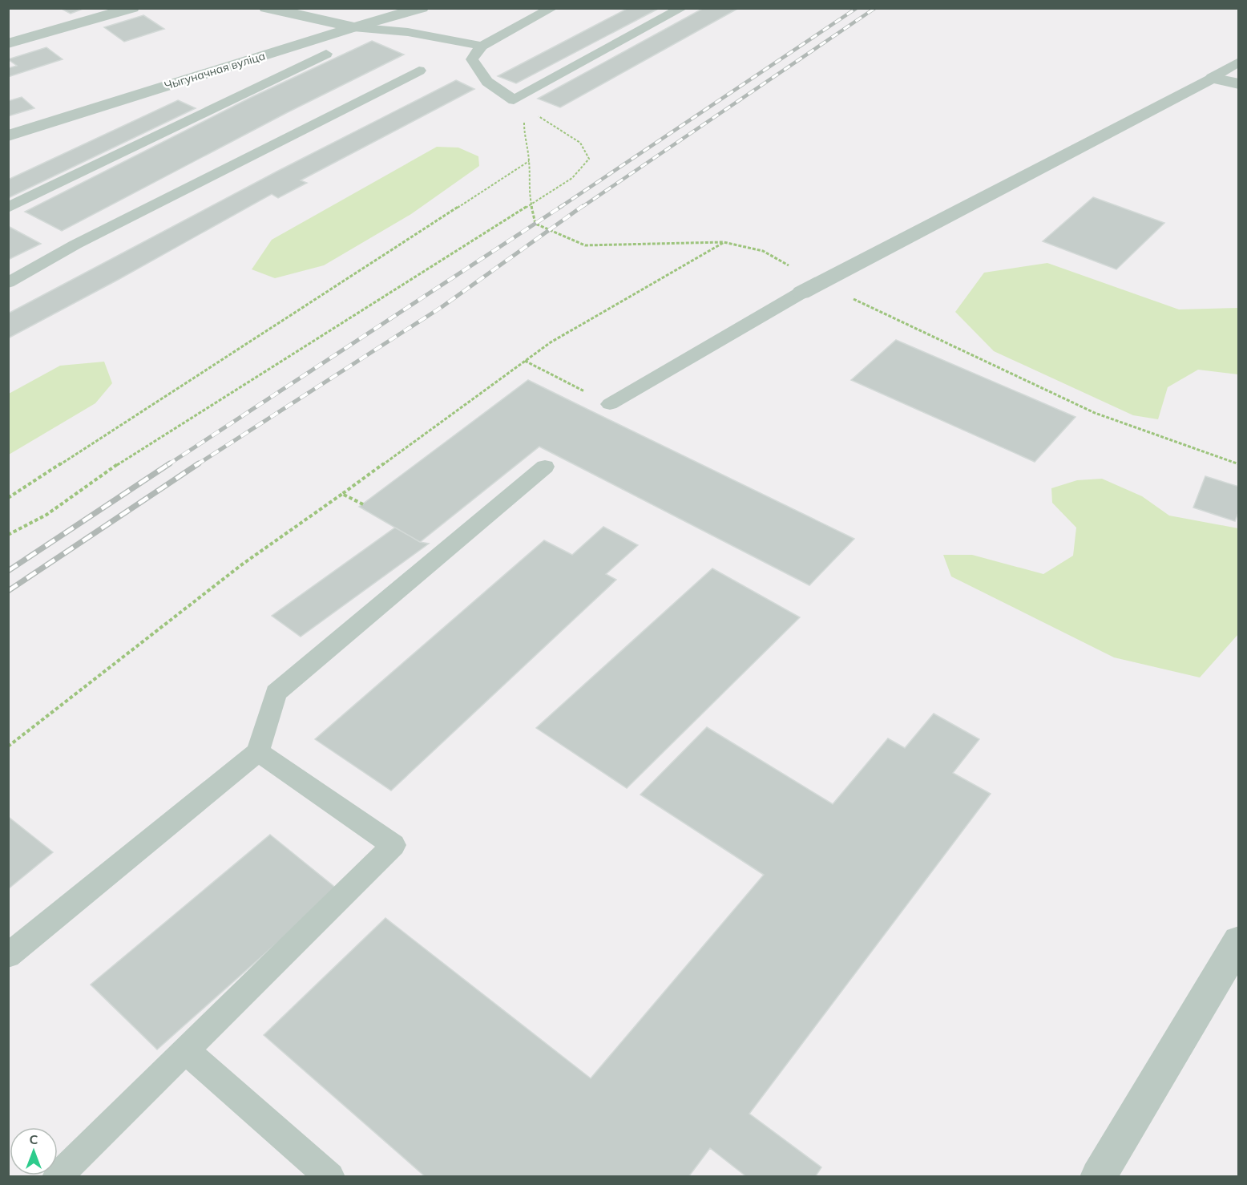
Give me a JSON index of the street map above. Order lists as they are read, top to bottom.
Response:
{
  "streets": {
    "street": ["Чыгуначная вуліца"]
  },
  "north": "top"
}
